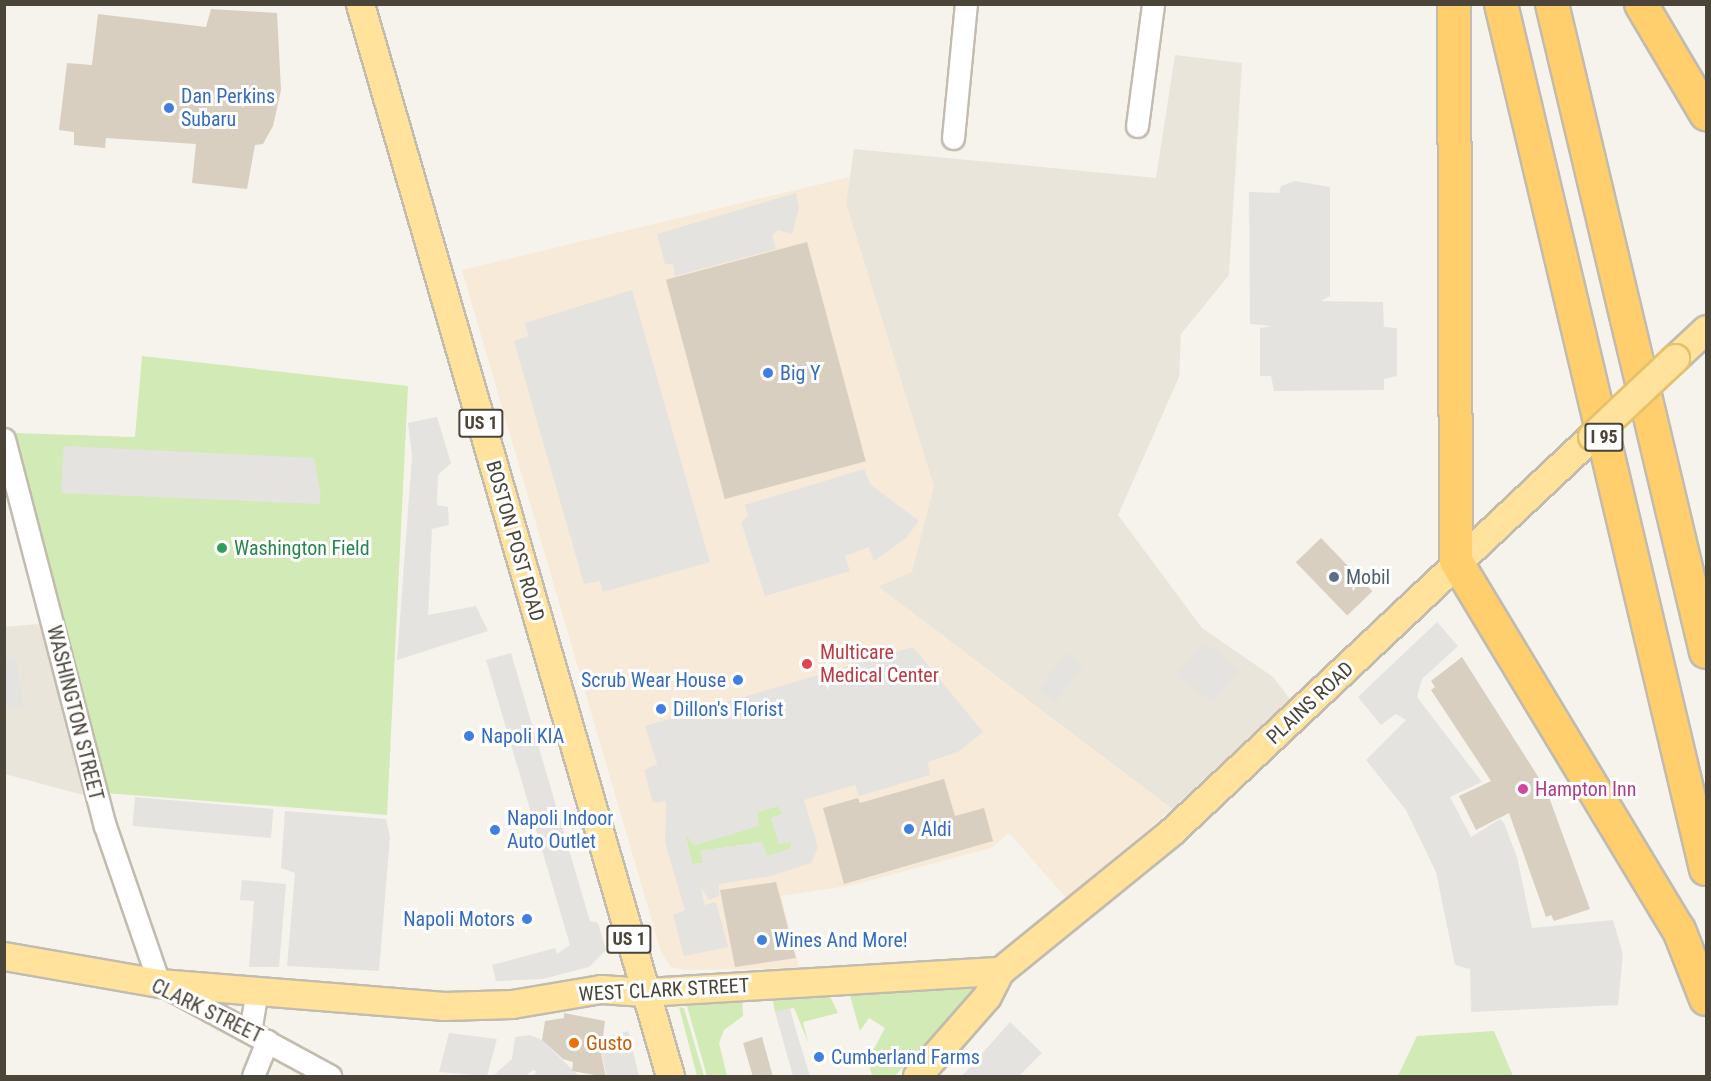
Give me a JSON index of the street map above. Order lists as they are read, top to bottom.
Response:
{
  "streets": {
    "highway": ["I 95"],
    "main road": [
      "US 1",
      "BOSTON POST ROAD",
      "PLAINS ROAD",
      "WEST CLARK STREET",
      "CLARK STREET"
    ],
    "street": ["WASHINGTON STREET"]
  },
  "crossings": [
    ["BOSTON POST ROAD", "WEST CLARK STREET"],
    ["PLAINS ROAD", "WEST CLARK STREET"],
    ["WASHINGTON STREET", "WEST CLARK STREET"],
    ["WASHINGTON STREET", "CLARK STREET"],
    ["WEST CLARK STREET", "CLARK STREET"]
  ],
  "places": [
    "Dan Perkins Subaru",
    "Big Y",
    "Washington Field",
    "Mobil",
    "Multicare Medical Center",
    "Scrub Wear House",
    "Dillon's Florist",
    "Napoli KIA",
    "Hampton Inn",
    "Aldi",
    "Napoli Indoor Auto Outlet",
    "Napoli Motors",
    "Wines And More!",
    "Gusto",
    "Cumberland Farms"
  ]
}
